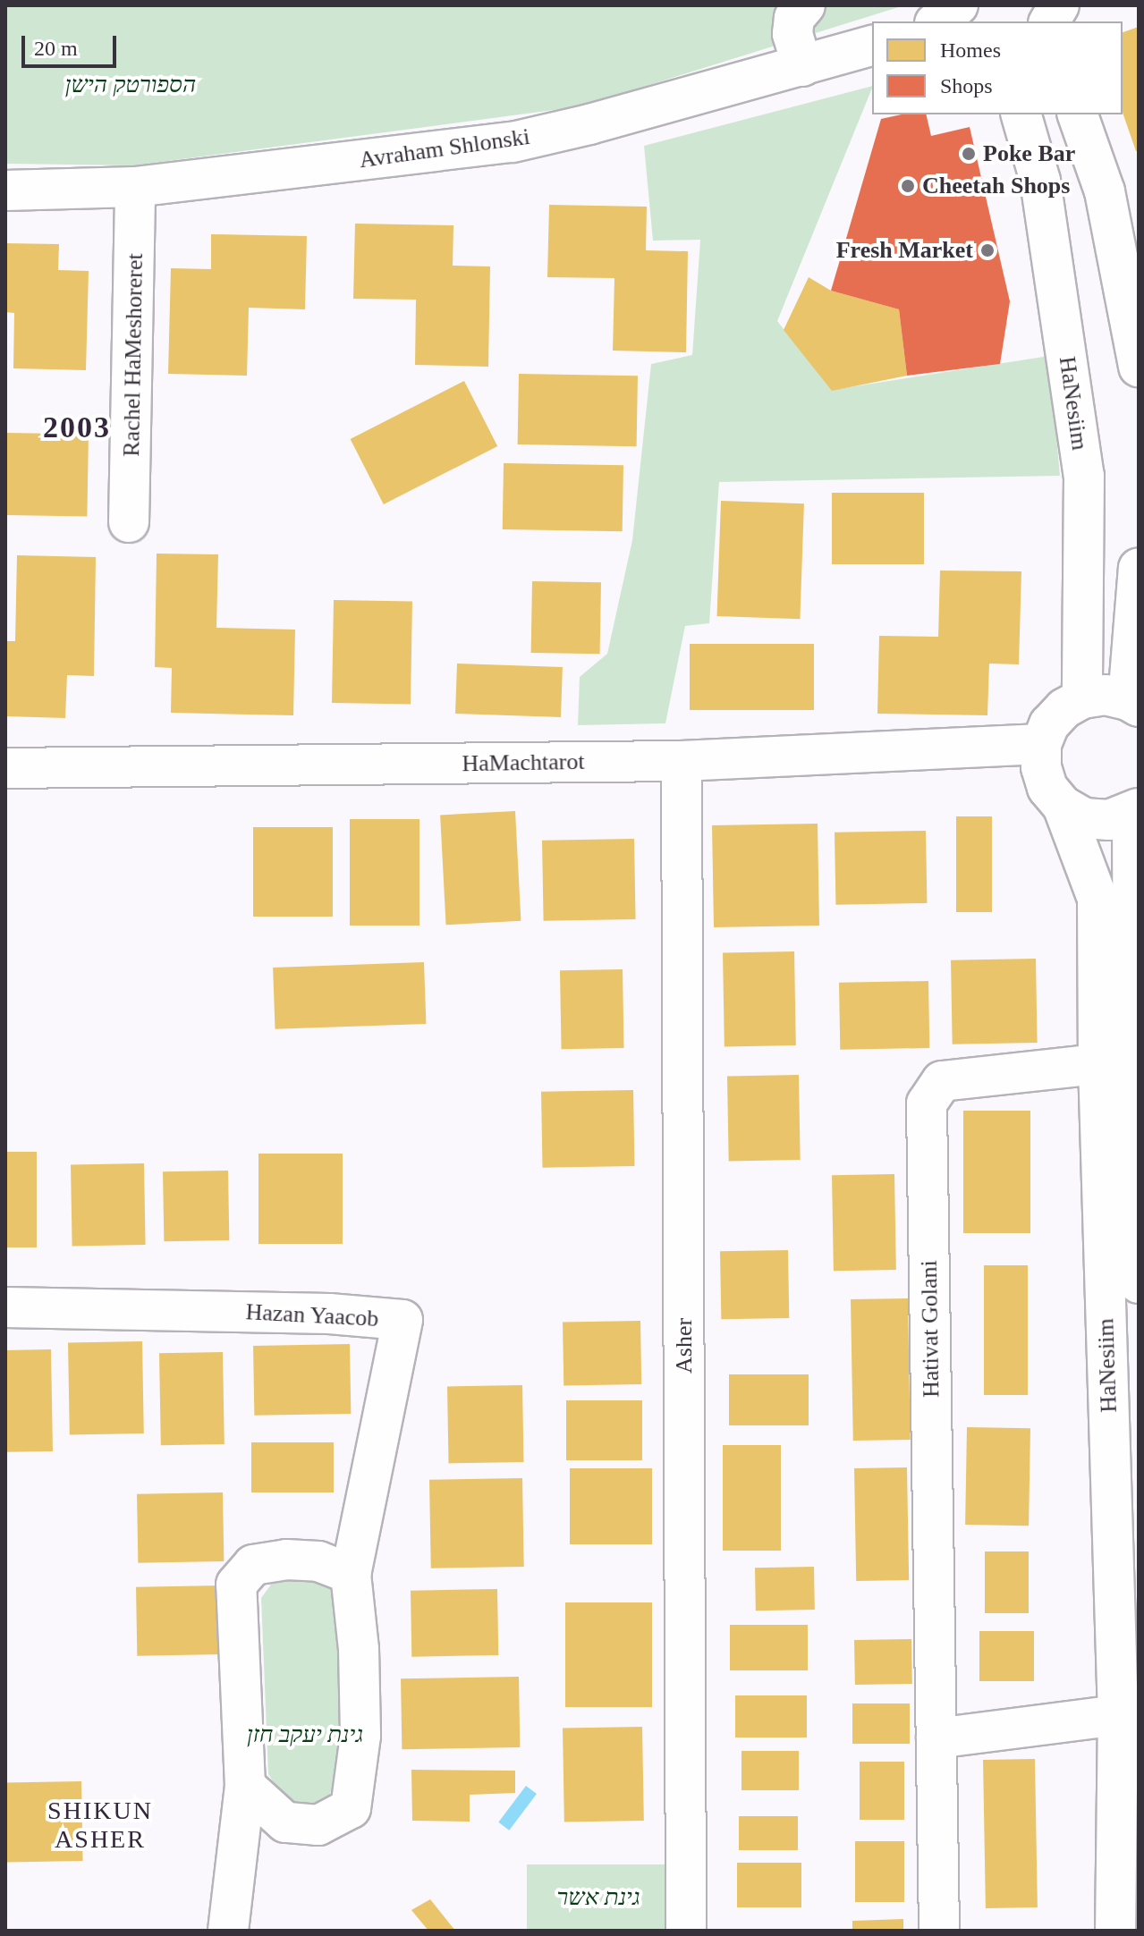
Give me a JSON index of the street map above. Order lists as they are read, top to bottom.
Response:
{
  "streets": {
    "street": [
      "Avraham Shlonski",
      "Rachel HaMeshoreret",
      "HaNesiim",
      "HaMachtarot",
      "Hazan Yaacob",
      "Hativat Golani",
      "Asher"
    ]
  },
  "crossings": [
    ["Avraham Shlonski", "Rachel HaMeshoreret"],
    ["HaNesiim", "HaMachtarot"],
    ["HaNesiim", "Hativat Golani"],
    ["HaMachtarot", "Asher"]
  ],
  "districts": ["2003", "SHIKUN ASHER"],
  "parks": ["הספורטק הישן", "גינת יעקב חזן", "גינת אשר"],
  "places": ["Poke Bar", "Cheetah Shops", "Fresh Market"],
  "legend": ["Homes", "Shops"],
  "scale_bar": "20 m"
}
